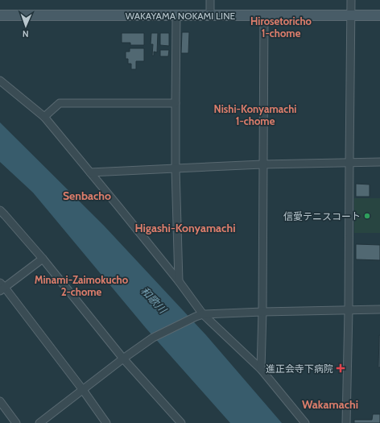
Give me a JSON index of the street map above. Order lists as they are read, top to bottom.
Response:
{
  "streets": {
    "main road": ["WAKAYAMA NOKAMI LINE"]
  },
  "districts": [
    "Hirosetoricho 1-chome",
    "Nishi-Konyamachi 1-chome",
    "Senbacho",
    "Higashi-Konyamachi",
    "Minami-Zaimokucho 2-chome",
    "Wakamachi"
  ],
  "water": ["和歌川"],
  "places": {
    "other": ["信愛テニスコート"],
    "health": ["進正会寺下病院"]
  },
  "north": "bottom"
}
